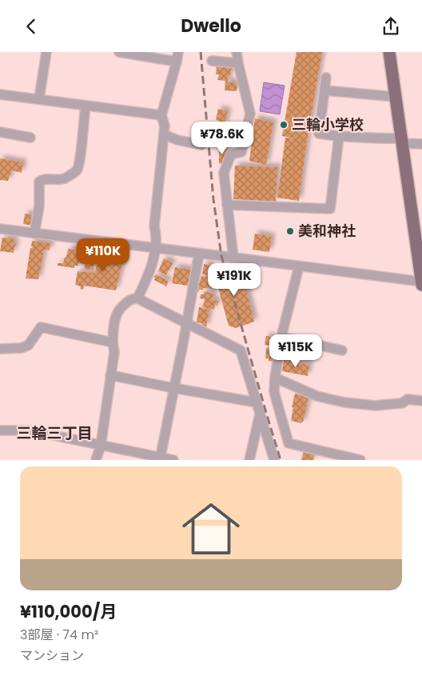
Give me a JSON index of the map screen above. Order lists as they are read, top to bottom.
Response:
{
  "districts": ["三輪三丁目"],
  "places": ["三輪小学校", "美和神社"],
  "page": {
    "header": "Dwello",
    "price": [
      "¥78.6K",
      "¥110K",
      "¥191K",
      "¥115K"
    ],
    "list": [
      {
        "name": "¥110,000/月",
        "note": "3部屋 · 74 m² · マンション"
      }
    ]
  }
}
